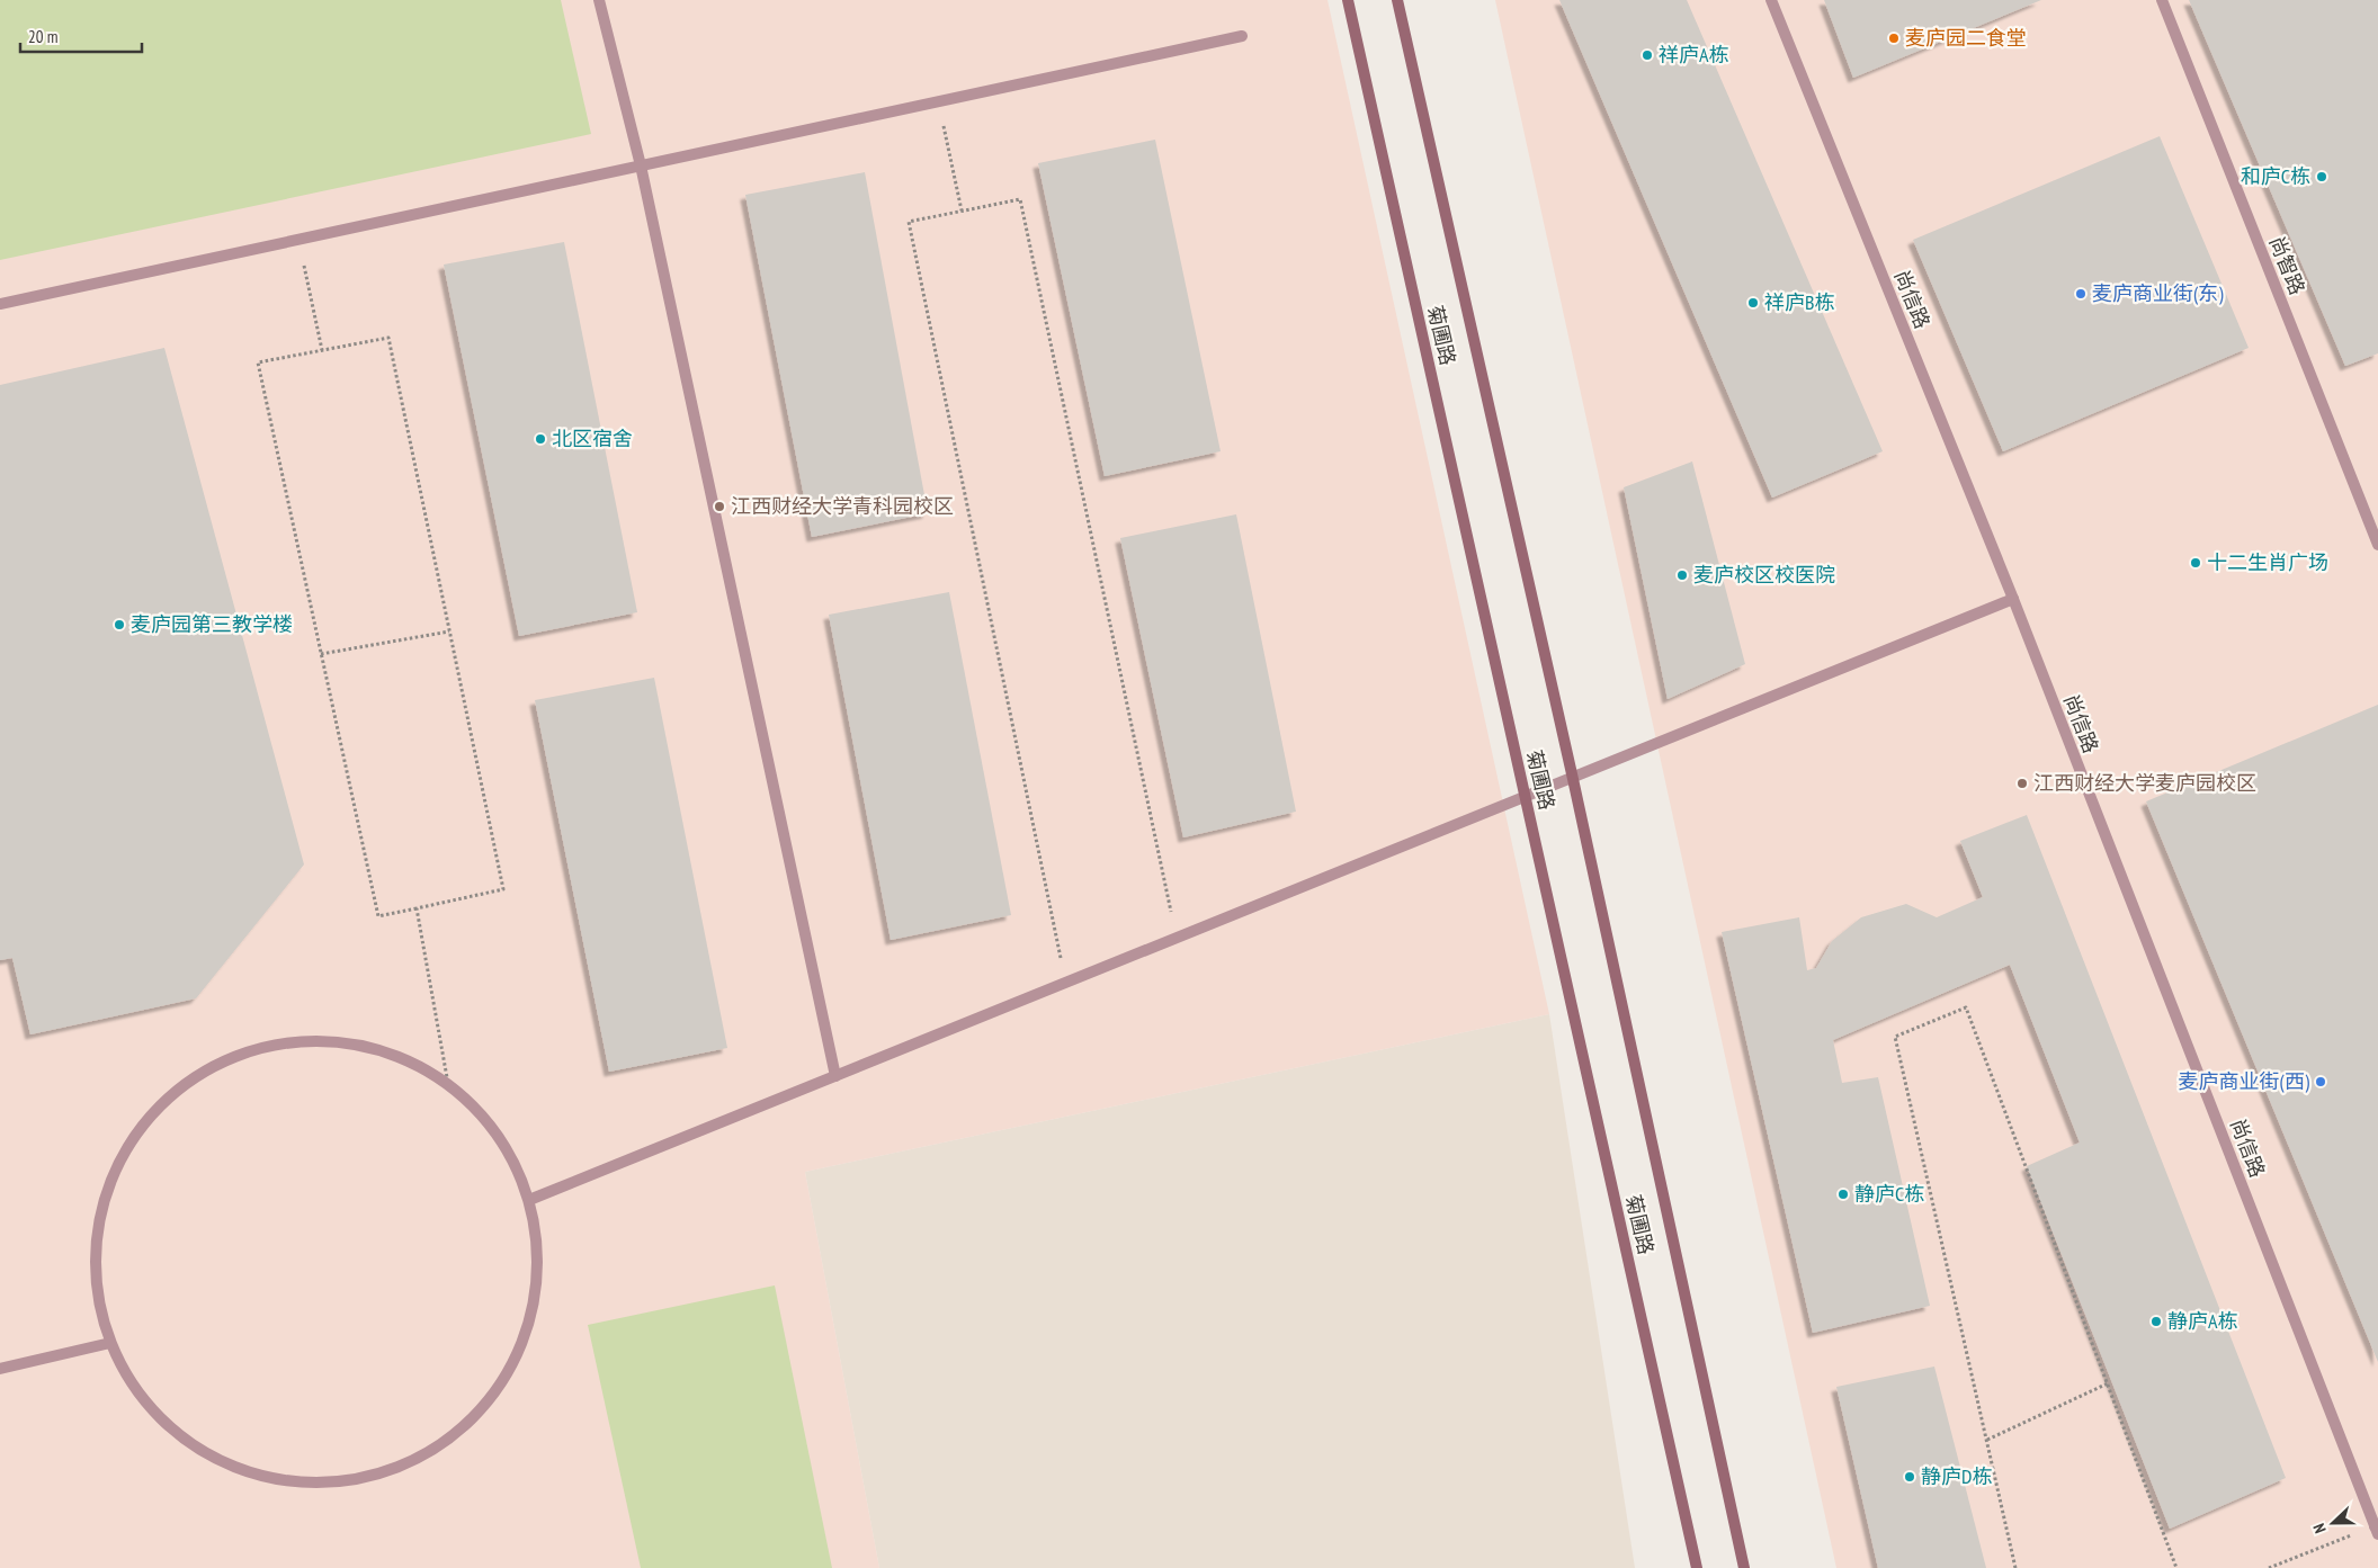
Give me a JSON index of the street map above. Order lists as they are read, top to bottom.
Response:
{
  "streets": {
    "street": ["尚智路", "尚信路", "菊圃路"]
  },
  "places": [
    "麦庐园二食堂",
    "祥庐A栋",
    "和庐C栋",
    "麦庐商业街(东)",
    "祥庐B栋",
    "北区宿舍",
    "江西财经大学青科园校区",
    "十二生肖广场",
    "麦庐校区校医院",
    "麦庐园第三教学楼",
    "江西财经大学麦庐园校区",
    "麦庐商业街(西)",
    "静庐C栋",
    "静庐A栋",
    "静庐D栋"
  ],
  "scale_bar": "20 m",
  "north": "left"
}
